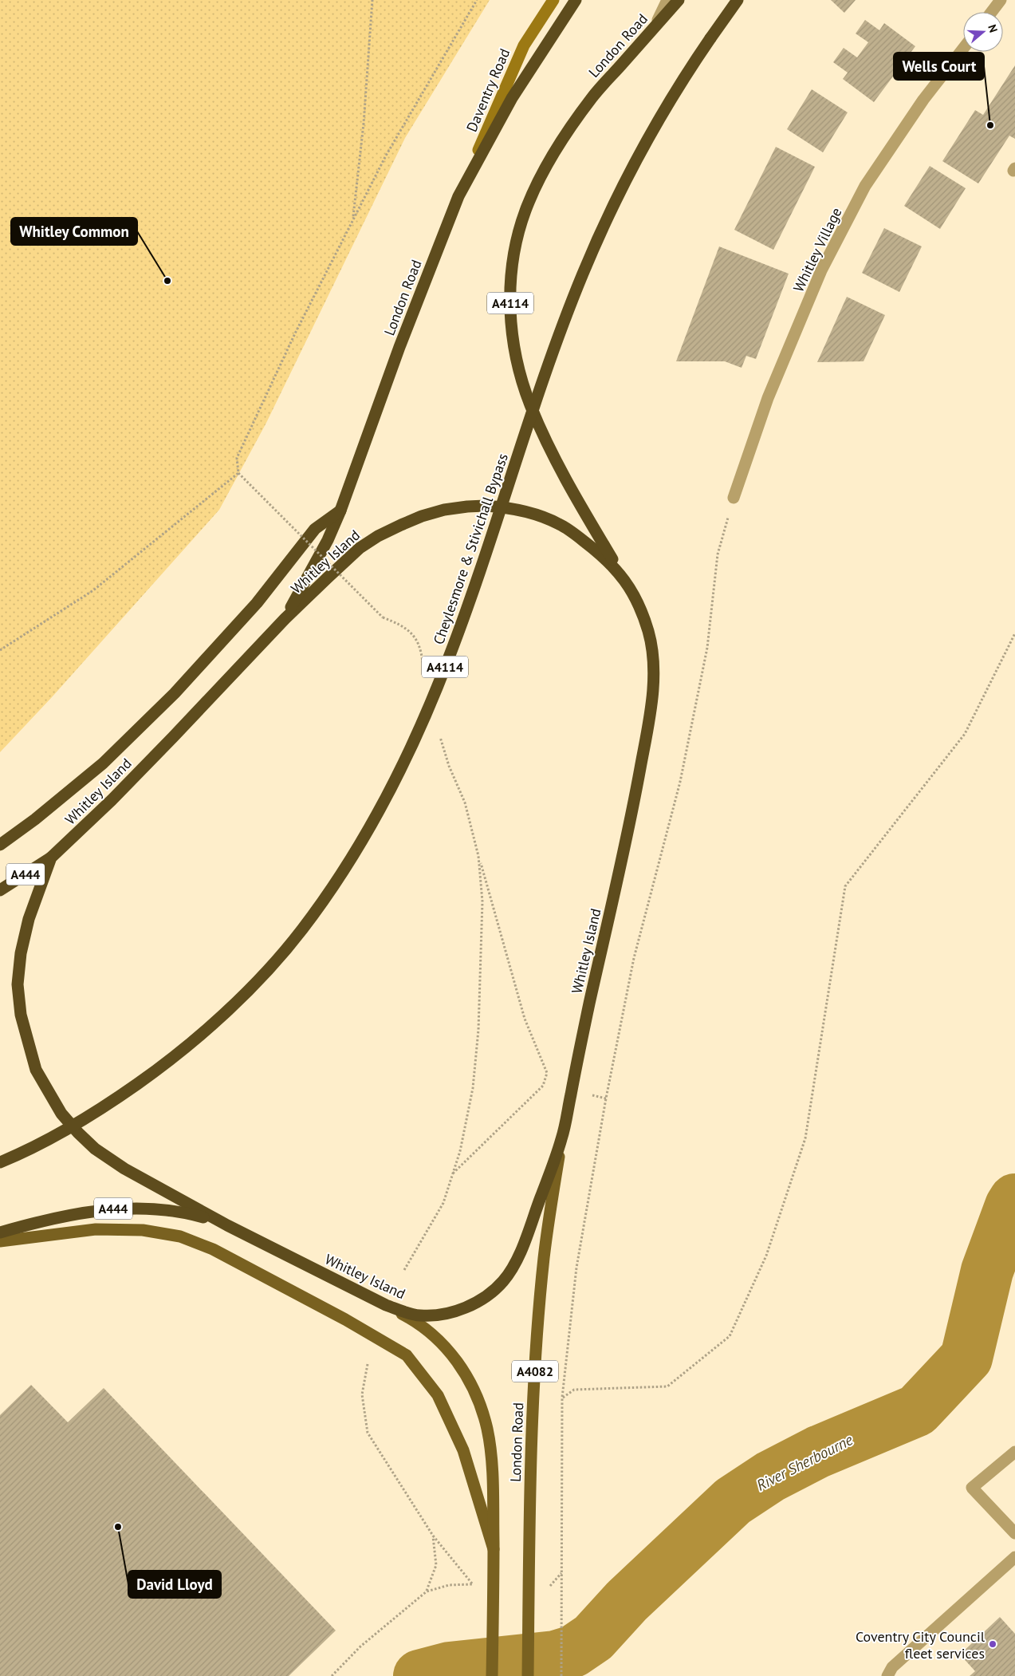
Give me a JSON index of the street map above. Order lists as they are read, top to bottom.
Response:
{
  "streets": {
    "highway": [
      "London Road",
      "A4114",
      "Cheylesmore & Stivichall Bypass",
      "Whitley Island",
      "A444"
    ],
    "main road": ["A4082"],
    "street": ["Daventry Road", "Whitley Village"]
  },
  "crossings": [
    ["London Road", "Daventry Road"],
    ["London Road", "Whitley Island"],
    ["Whitley Island", "A444"]
  ],
  "water": ["River Sherbourne"],
  "places": [
    "Wells Court",
    "Whitley Common",
    "David Lloyd",
    "Coventry City Council fleet services"
  ],
  "north": "right"
}
